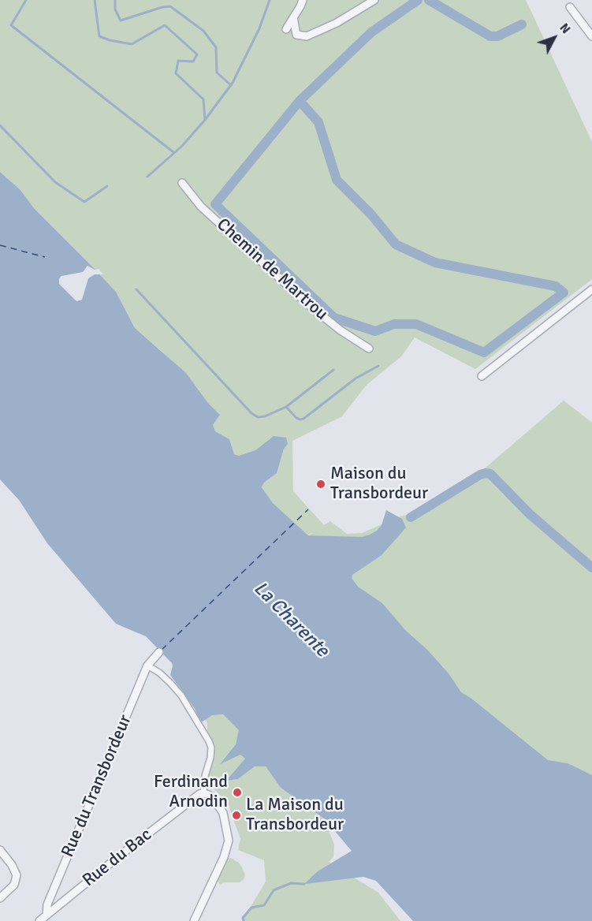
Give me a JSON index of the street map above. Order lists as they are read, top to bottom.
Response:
{
  "streets": {
    "street": ["Chemin de Martrou", "Rue du Transbordeur", "Rue du Bac"]
  },
  "crossings": [
    ["Rue du Transbordeur", "Rue du Bac"]
  ],
  "water": ["La Charente"],
  "places": ["Maison du Transbordeur", "Ferdinand Arnodin", "La Maison du Transbordeur"],
  "north": "top right"
}
